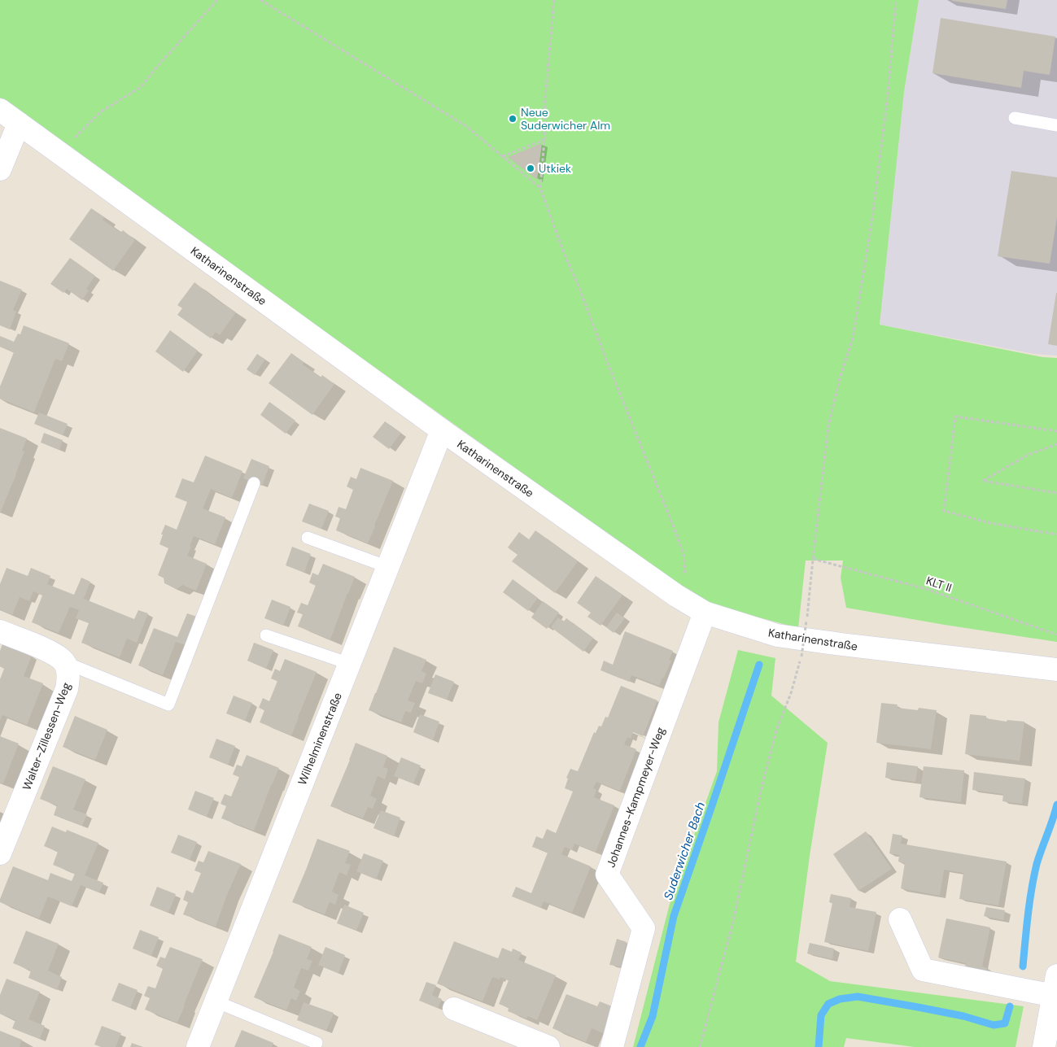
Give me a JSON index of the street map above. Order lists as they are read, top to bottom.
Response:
{
  "streets": {
    "street": [
      "Katharinenstraße",
      "Walter-Zillessen-Weg",
      "Wilhelminenstraße",
      "Johannes-Kampmeyer-Weg"
    ],
    "path": ["KLT II"]
  },
  "crossings": [
    ["Katharinenstraße", "Wilhelminenstraße"],
    ["Katharinenstraße", "Johannes-Kampmeyer-Weg"]
  ],
  "water": ["Suderwicher Bach"],
  "places": ["Neue Suderwicher Alm", "Utkiek"]
}
